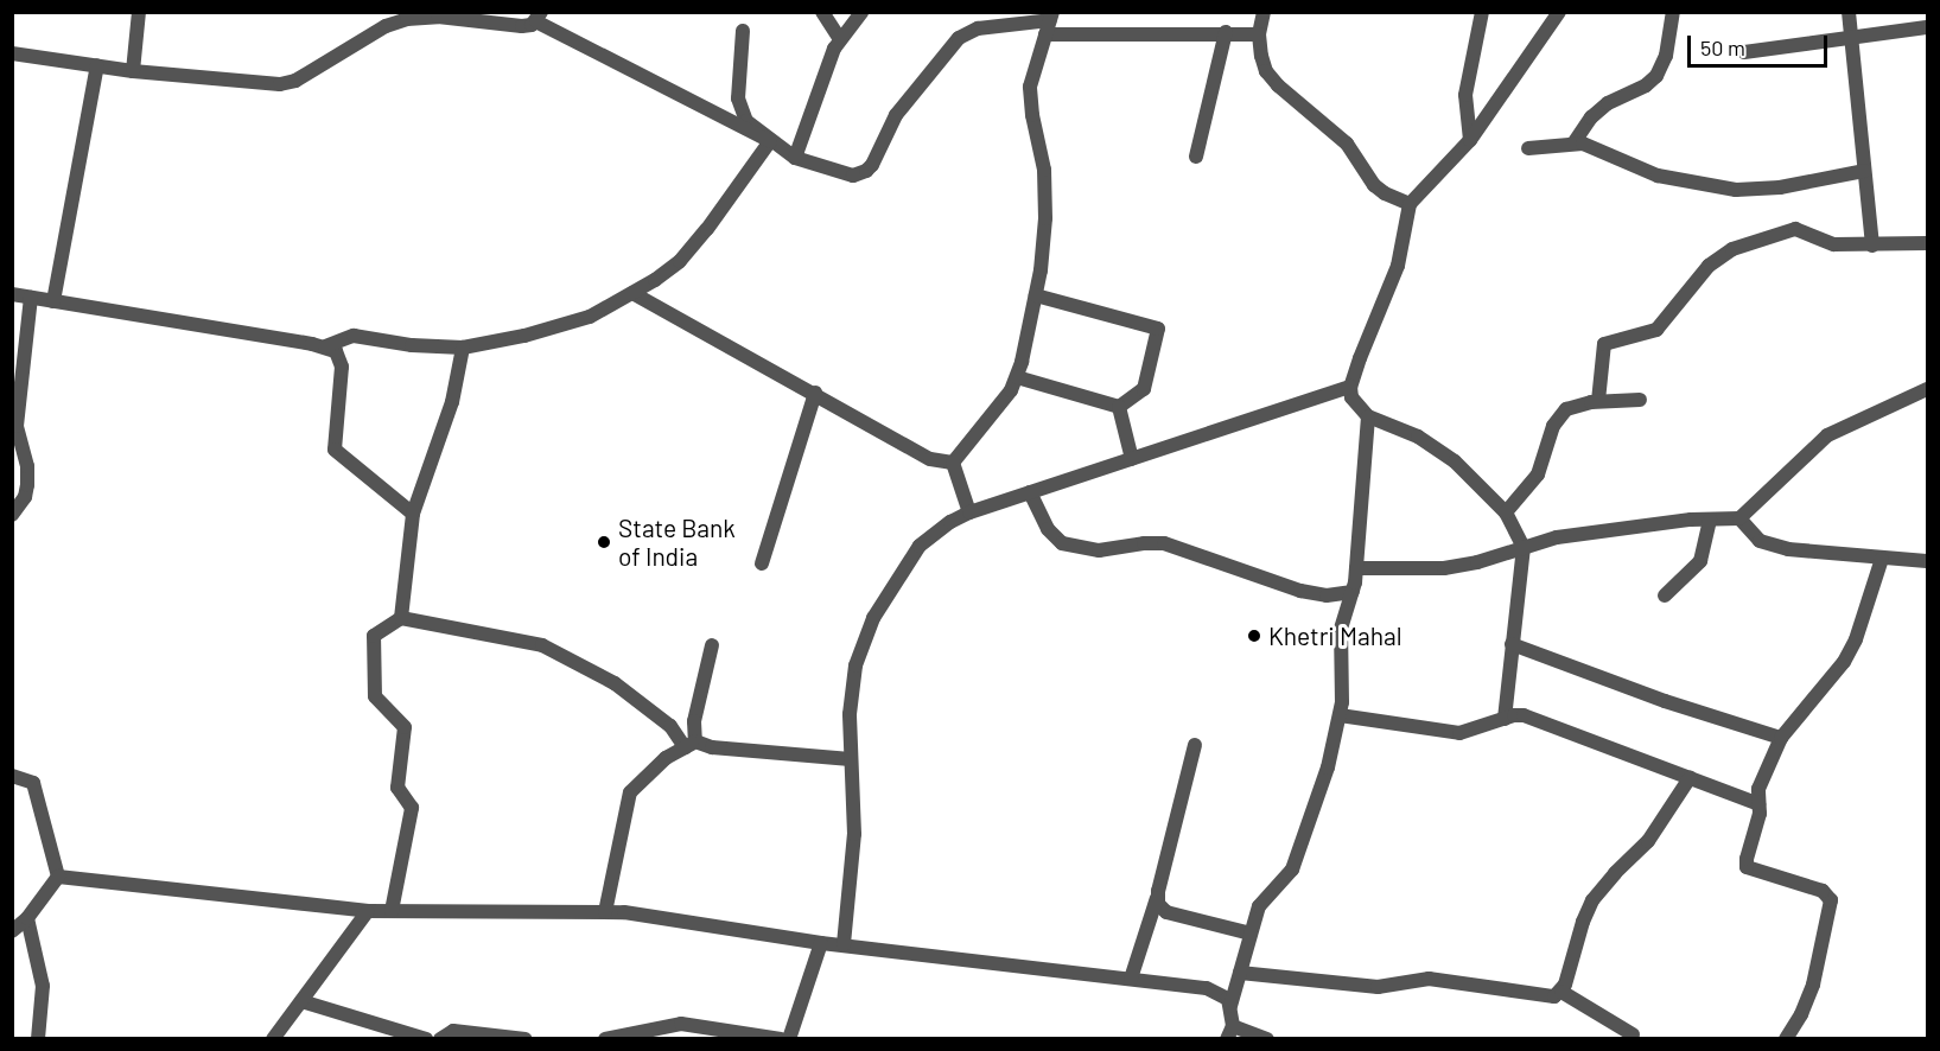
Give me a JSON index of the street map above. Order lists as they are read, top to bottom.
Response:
{
  "places": ["State Bank of India", "Khetri Mahal"],
  "scale_bar": "50 m"
}
